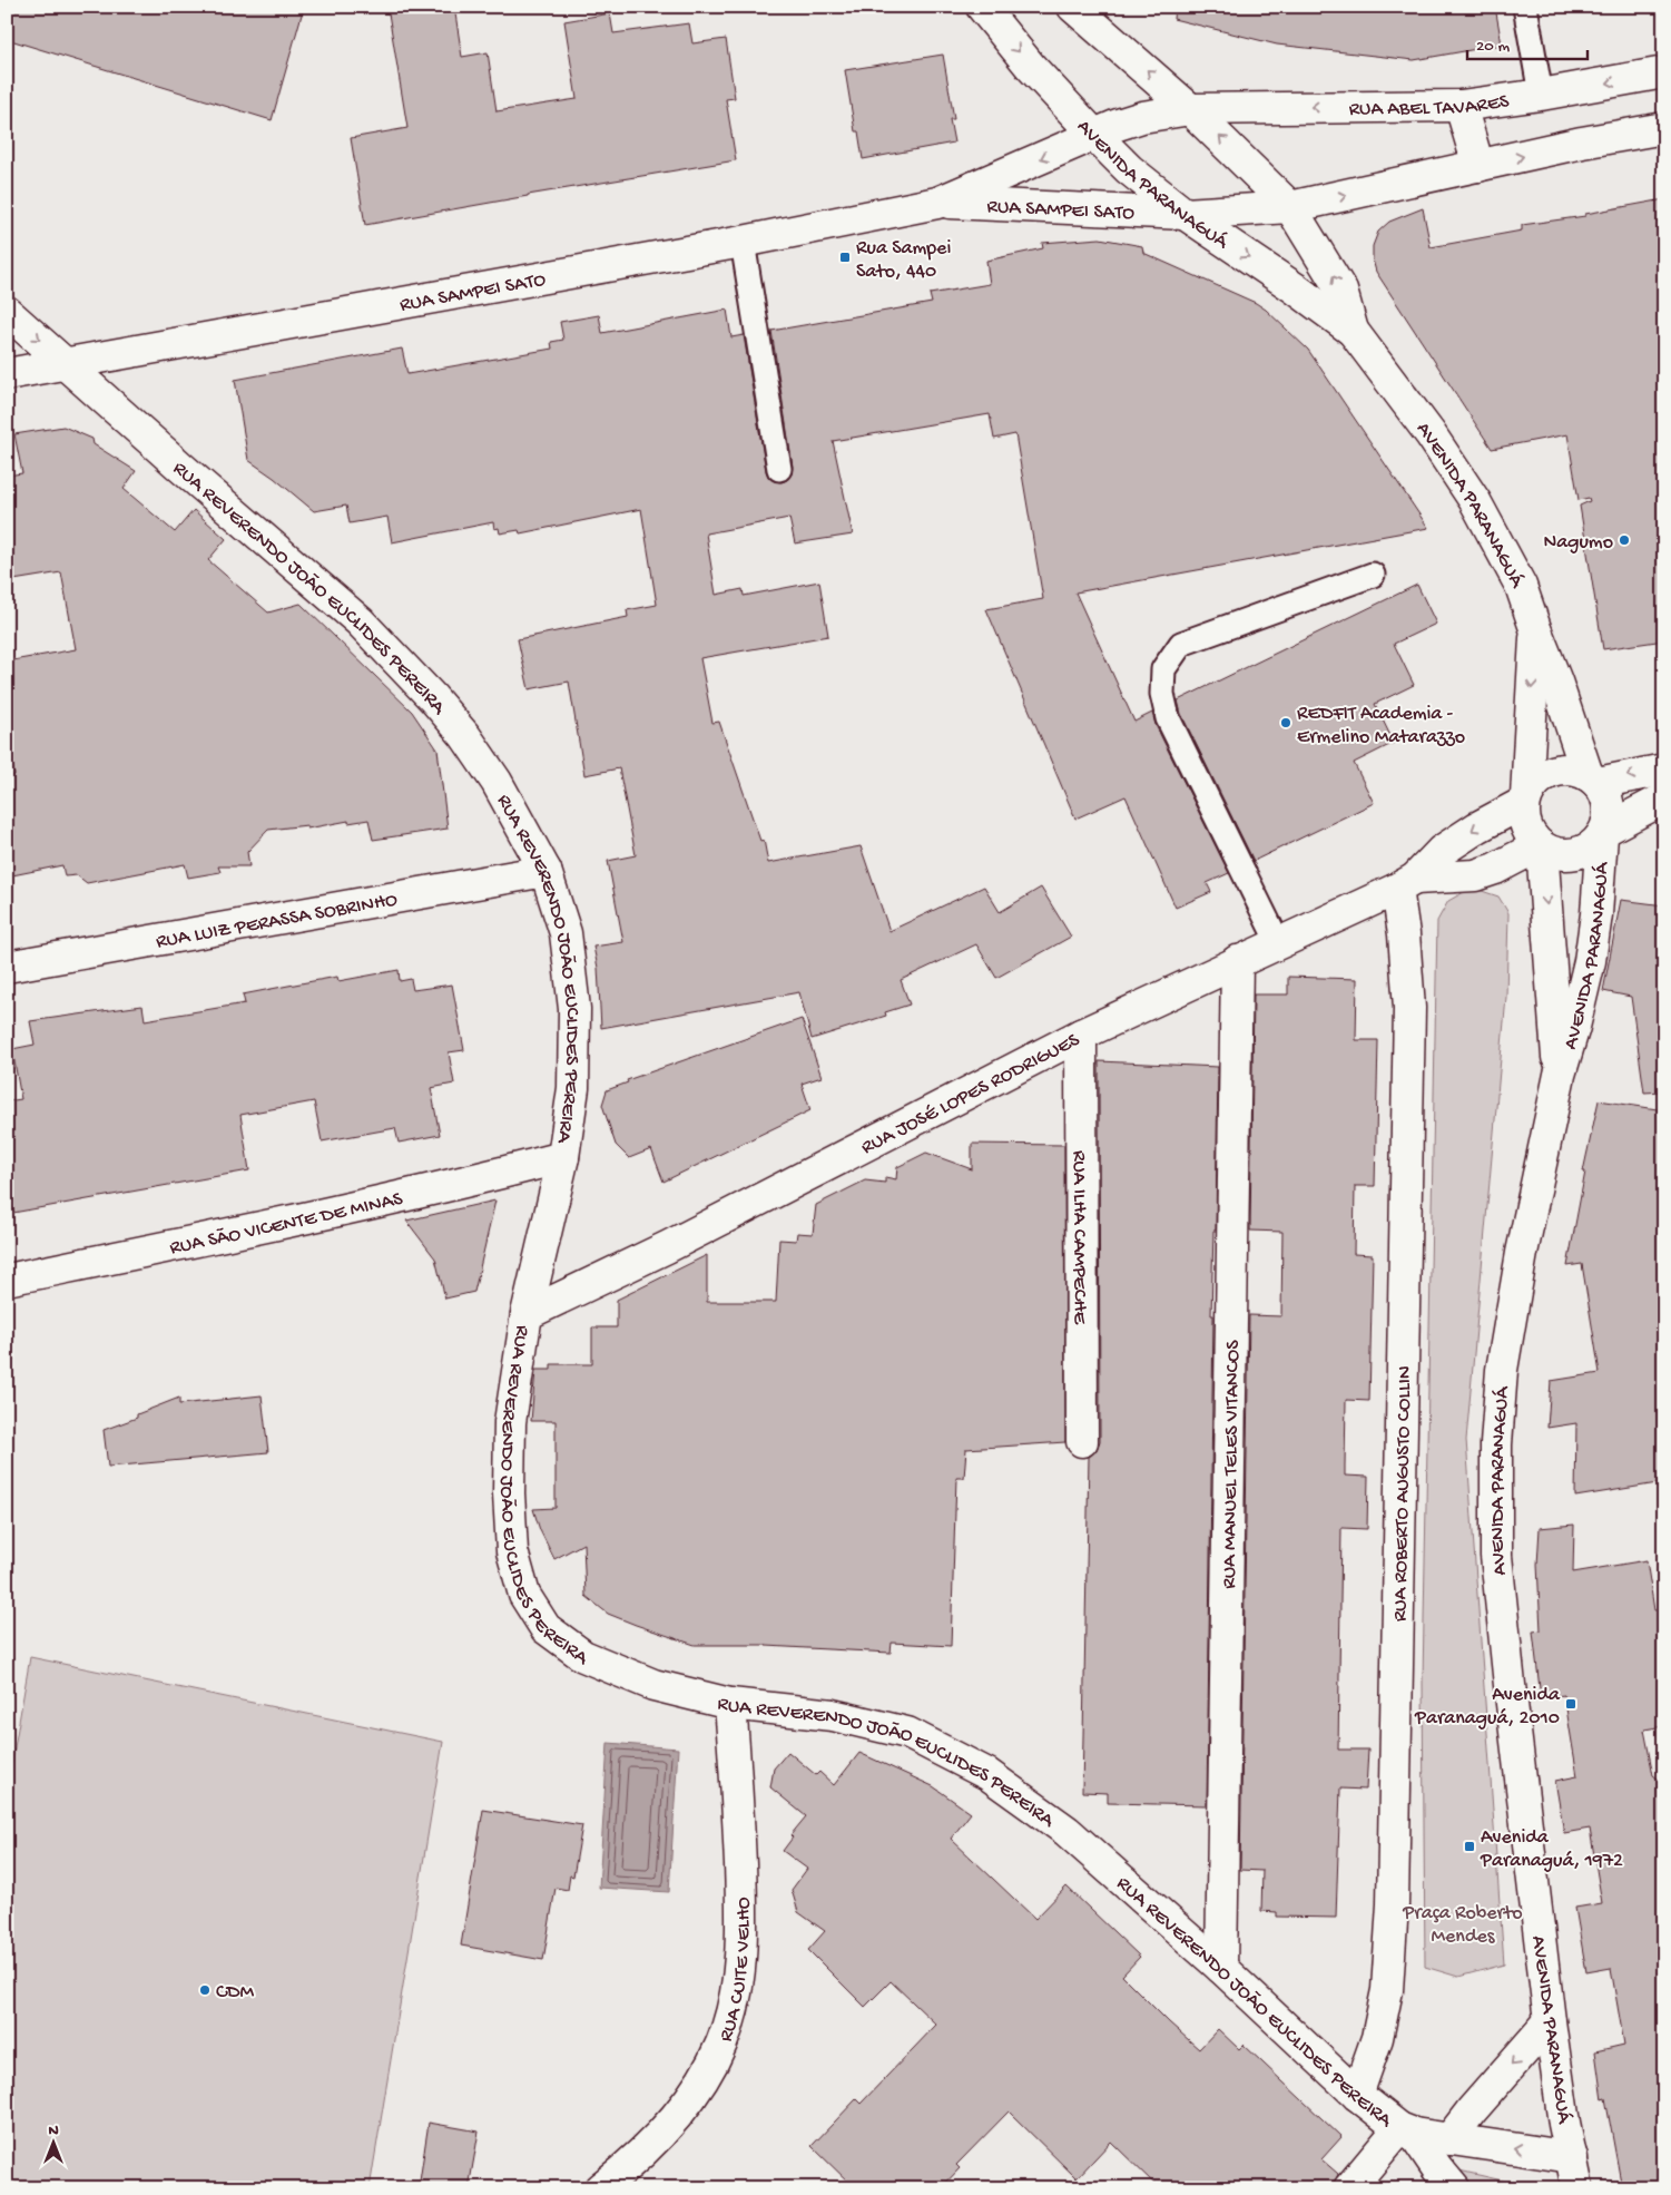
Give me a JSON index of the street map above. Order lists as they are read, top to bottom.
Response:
{
  "streets": {
    "street": [
      "RUA ABEL TAVARES",
      "AVENIDA PARANAGUÁ",
      "RUA SAMPEI SATO",
      "RUA REVERENDO JOÃO EUCLIDES PEREIRA",
      "RUA LUIZ PERASSA SOBRINHO",
      "RUA JOSÉ LOPES RODRIGUES",
      "RUA SÃO VICENTE DE MINAS",
      "RUA ILHA CAMPECHE",
      "RUA MANUEL TELES VITANCOS",
      "RUA ROBERTO AUGUSTO COLLIN",
      "RUA CUITE VELHO"
    ]
  },
  "crossings": [
    ["RUA ABEL TAVARES", "AVENIDA PARANAGUÁ"],
    ["RUA ABEL TAVARES", "RUA SAMPEI SATO"],
    ["AVENIDA PARANAGUÁ", "RUA SAMPEI SATO"],
    ["AVENIDA PARANAGUÁ", "RUA REVERENDO JOÃO EUCLIDES PEREIRA"],
    ["AVENIDA PARANAGUÁ", "RUA JOSÉ LOPES RODRIGUES"],
    ["RUA SAMPEI SATO", "RUA REVERENDO JOÃO EUCLIDES PEREIRA"],
    ["RUA REVERENDO JOÃO EUCLIDES PEREIRA", "RUA LUIZ PERASSA SOBRINHO"],
    ["RUA REVERENDO JOÃO EUCLIDES PEREIRA", "RUA JOSÉ LOPES RODRIGUES"],
    ["RUA REVERENDO JOÃO EUCLIDES PEREIRA", "RUA SÃO VICENTE DE MINAS"],
    ["RUA REVERENDO JOÃO EUCLIDES PEREIRA", "RUA MANUEL TELES VITANCOS"],
    ["RUA REVERENDO JOÃO EUCLIDES PEREIRA", "RUA ROBERTO AUGUSTO COLLIN"],
    ["RUA REVERENDO JOÃO EUCLIDES PEREIRA", "RUA CUITE VELHO"],
    ["RUA JOSÉ LOPES RODRIGUES", "RUA ILHA CAMPECHE"],
    ["RUA JOSÉ LOPES RODRIGUES", "RUA MANUEL TELES VITANCOS"],
    ["RUA JOSÉ LOPES RODRIGUES", "RUA ROBERTO AUGUSTO COLLIN"]
  ],
  "parks": ["Praça Roberto Mendes"],
  "places": {
    "transit": ["Rua Sampei Sato, 440", "Avenida Paranaguá, 2010", "Avenida Paranaguá, 1972"],
    "other": ["Nagumo", "REDFIT Academia - Ermelino Matarazzo", "CDM"]
  },
  "scale_bar": "20 m",
  "north": "top"
}
